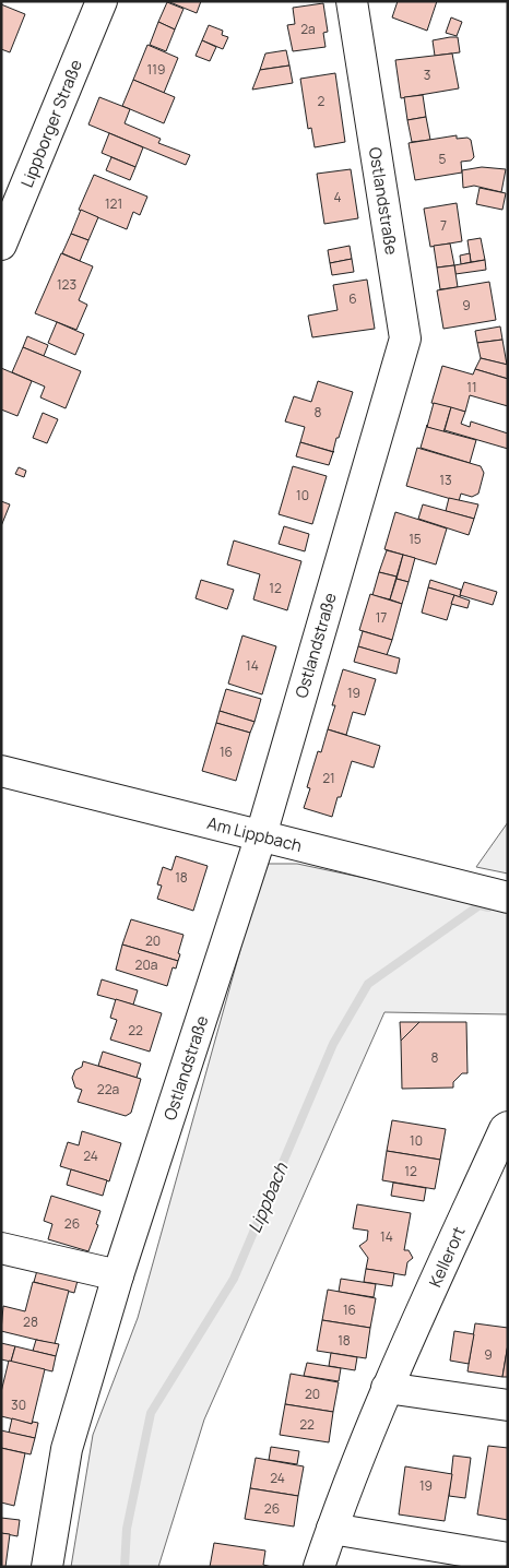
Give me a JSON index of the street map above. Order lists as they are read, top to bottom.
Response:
{
  "streets": {
    "street": [
      "Lippborger Straße",
      "Ostlandstraße",
      "Am Lippbach",
      "Kellerort"
    ]
  },
  "crossings": [
    ["Ostlandstraße", "Am Lippbach"]
  ],
  "water": ["Lippbach"],
  "house_numbers": [
    "2a",
    "119",
    "3",
    "2",
    "5",
    "4",
    "121",
    "7",
    "123",
    "6",
    "9",
    "11",
    "8",
    "13",
    "10",
    "15",
    "12",
    "17",
    "14",
    "19",
    "16",
    "21",
    "18",
    "20",
    "20a",
    "22",
    "8",
    "22a",
    "10",
    "24",
    "12",
    "26",
    "14",
    "16",
    "28",
    "18",
    "9",
    "20",
    "30",
    "22",
    "24",
    "19",
    "26"
  ]
}
